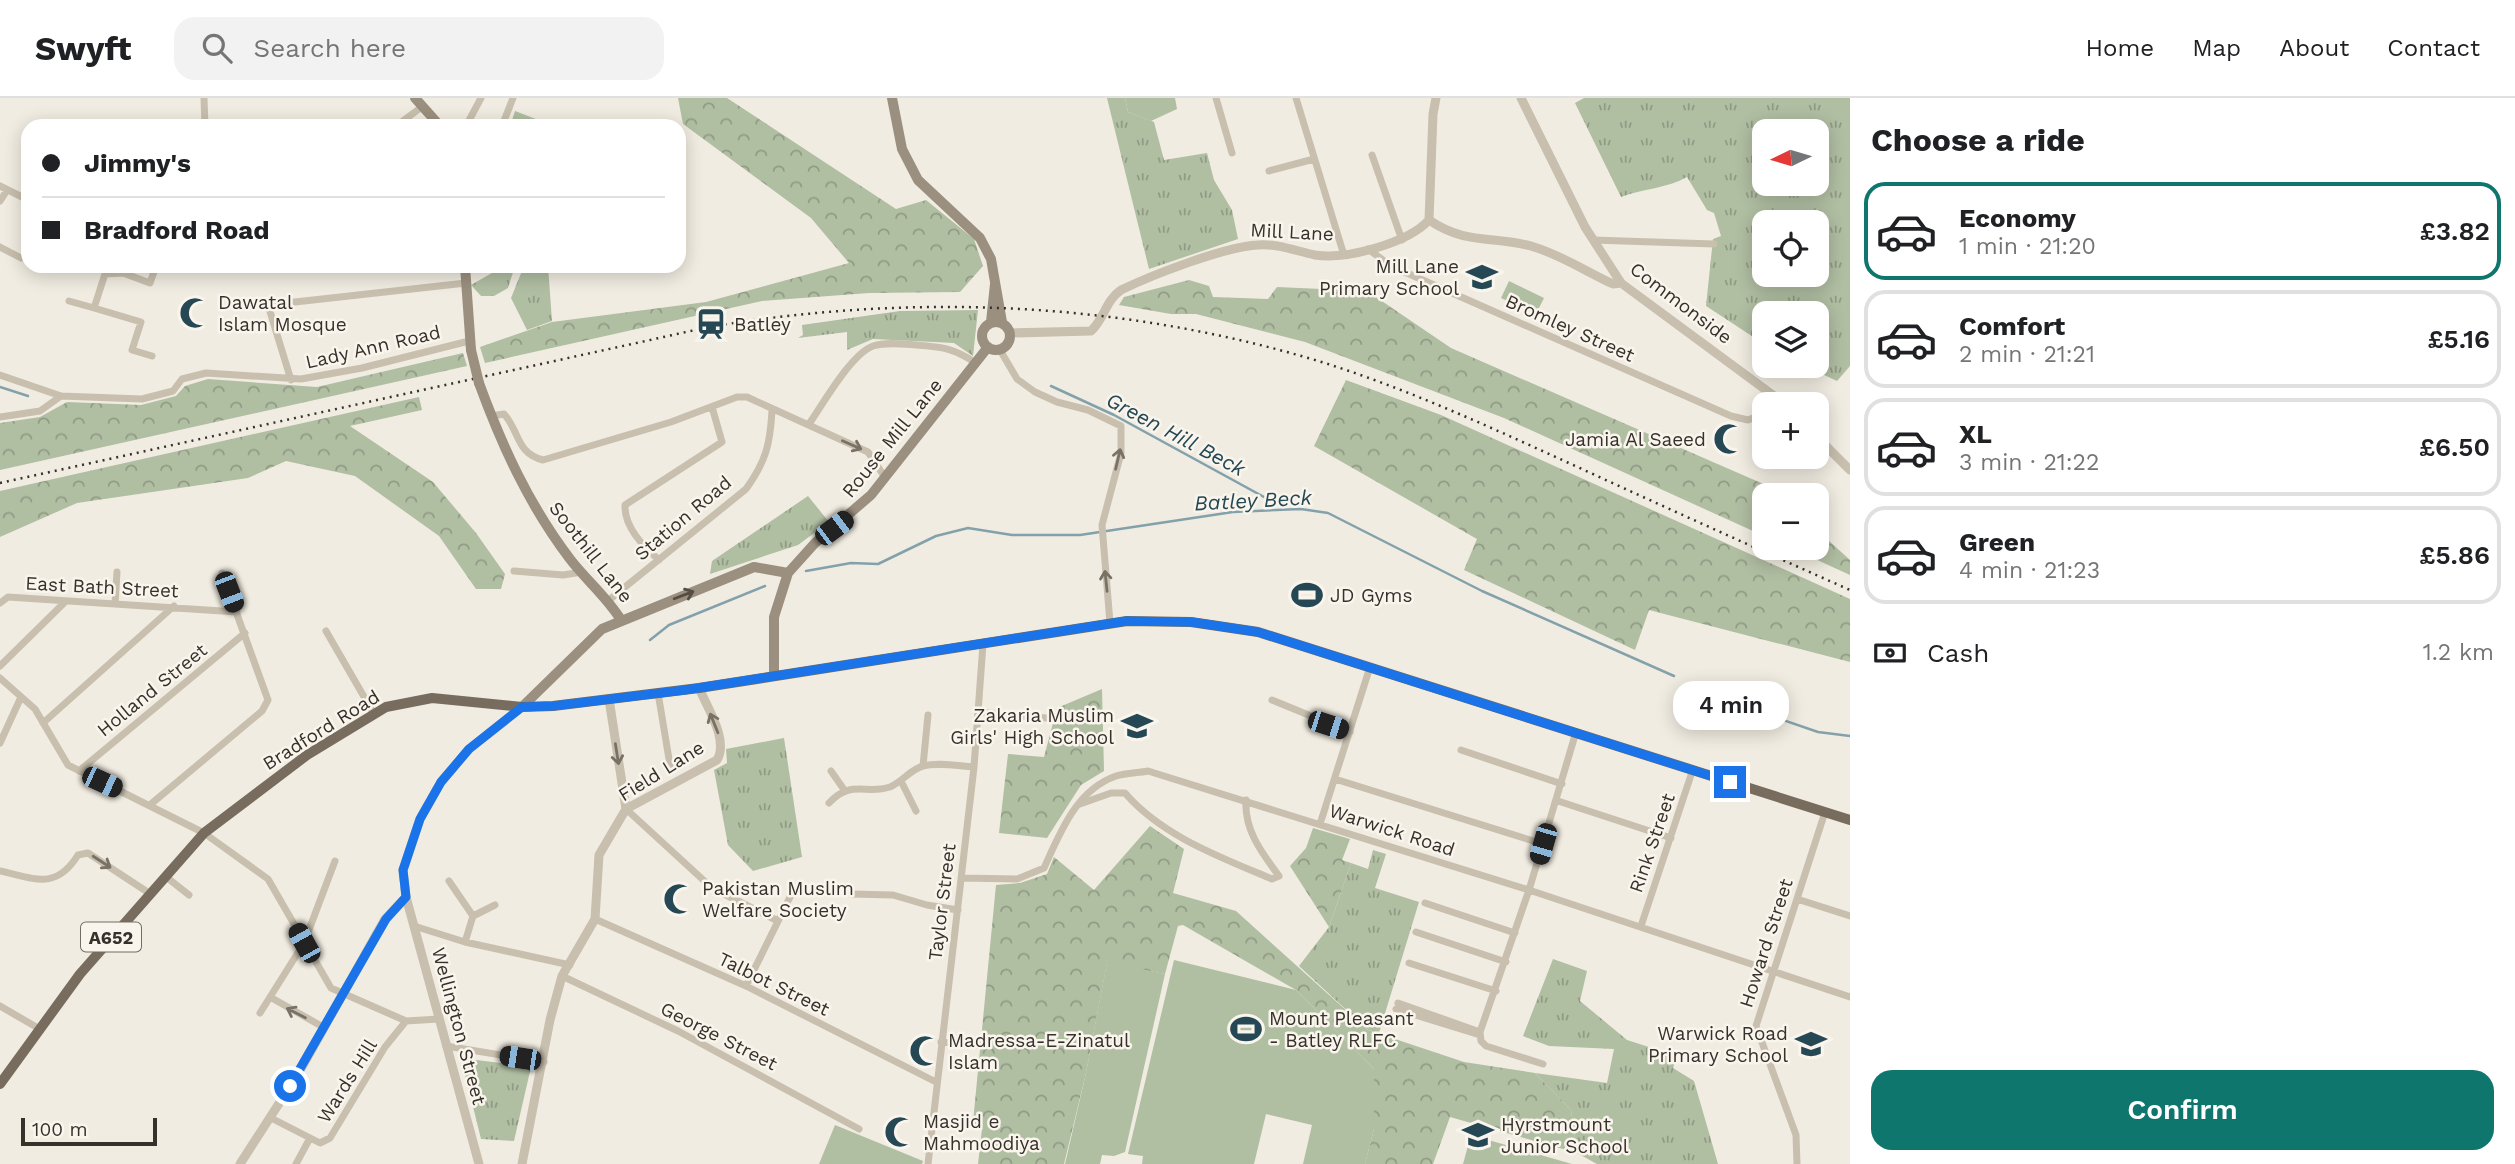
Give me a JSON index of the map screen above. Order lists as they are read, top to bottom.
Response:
{
  "streets": {
    "main road": [
      "Rouse Mill Lane",
      "Soothill Lane",
      "Bradford Road",
      "A652"
    ],
    "street": [
      "Mill Lane",
      "Commonside",
      "Bromley Street",
      "Lady Ann Road",
      "Station Road",
      "East Bath Street",
      "Holland Street",
      "Field Lane",
      "Warwick Road",
      "Rink Street",
      "Taylor Street",
      "Howard Street",
      "Talbot Street",
      "Wellington Street",
      "George Street",
      "Wards Hill"
    ]
  },
  "crossings": [
    ["Mill Lane", "Bromley Street"],
    ["Mill Lane", "Rouse Mill Lane"],
    ["Lady Ann Road", "Soothill Lane"],
    ["Rouse Mill Lane", "Bradford Road"],
    ["Station Road", "Soothill Lane"],
    ["Bradford Road", "Field Lane"],
    ["Bradford Road", "Rink Street"],
    ["Bradford Road", "Taylor Street"],
    ["Bradford Road", "Howard Street"],
    ["Bradford Road", "Wellington Street"],
    ["Field Lane", "Talbot Street"],
    ["Field Lane", "George Street"],
    ["Warwick Road", "Rink Street"],
    ["Warwick Road", "Taylor Street"],
    ["Warwick Road", "Howard Street"],
    ["Taylor Street", "Talbot Street"]
  ],
  "water": ["Green Hill Beck", "Batley Beck"],
  "places": {
    "school or university": [
      "Mill Lane Primary School",
      "Zakaria Muslim Girls' High School",
      "Warwick Road Primary School",
      "Hyrstmount Junior School"
    ],
    "mosque": [
      "Dawatal Islam Mosque",
      "Jamia Al Saeed",
      "Pakistan Muslim Welfare Society",
      "Madressa-E-Zinatul Islam",
      "Masjid e Mahmoodiya"
    ],
    "station": ["Batley"],
    "sports": ["JD Gyms", "Mount Pleasant - Batley RLFC"]
  },
  "scale_bar": "100 m",
  "north": "left",
  "page": {
    "header": "Swyft",
    "search": "Search here",
    "nav": [
      "Home",
      "Map",
      "About",
      "Contact"
    ],
    "heading": "Choose a ride",
    "map_buttons": ["+", "−"],
    "banner": ["Jimmy's", "Bradford Road"],
    "list": [
      {
        "name": "Economy",
        "note": "1 min · 21:20",
        "value": "£3.82"
      },
      {
        "name": "Comfort",
        "note": "2 min · 21:21",
        "value": "£5.16"
      },
      {
        "name": "XL",
        "note": "3 min · 21:22",
        "value": "£6.50"
      },
      {
        "name": "Green",
        "note": "4 min · 21:23",
        "value": "£5.86"
      }
    ],
    "pay": ["Cash", "1.2 km"],
    "bubble": "4 min",
    "buttons": "Confirm",
    "scale": "100 m"
  }
}
